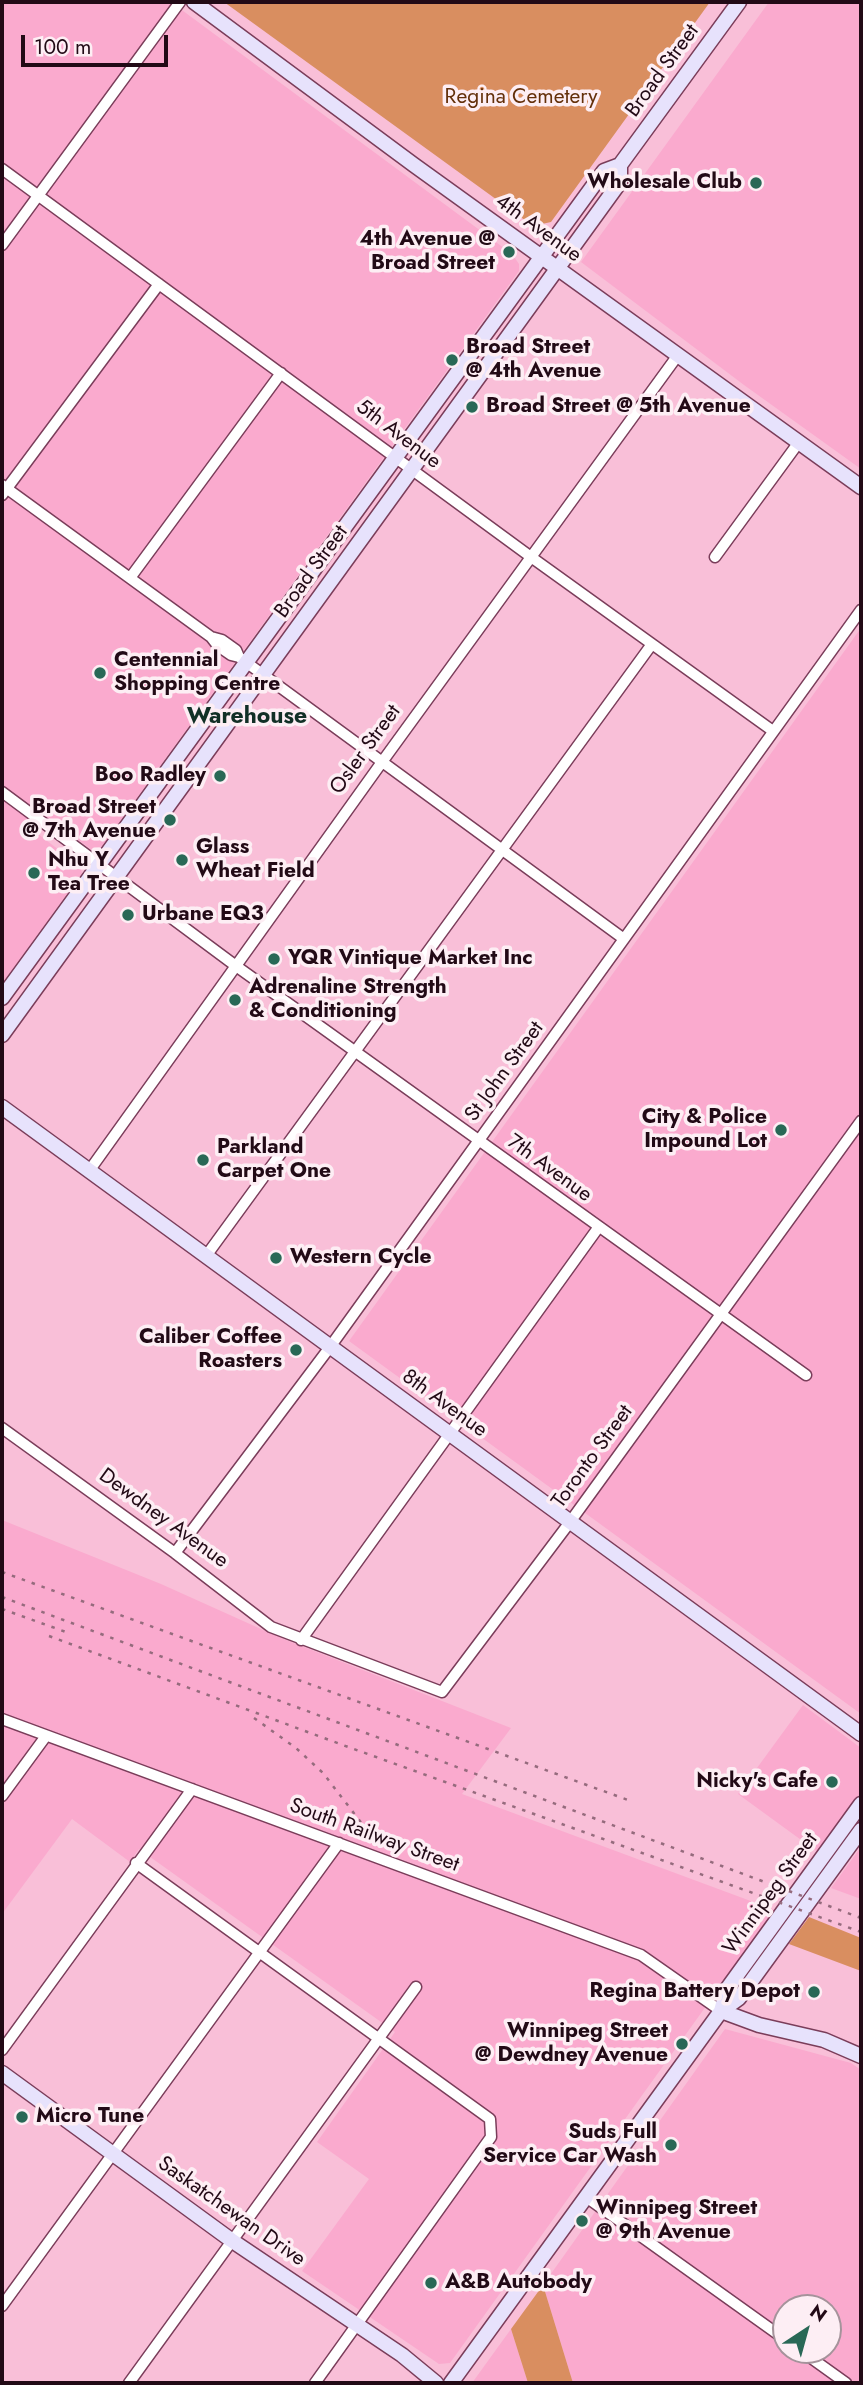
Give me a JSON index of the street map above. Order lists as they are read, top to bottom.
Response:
{
  "streets": {
    "main road": [
      "Broad Street",
      "4th Avenue",
      "8th Avenue",
      "Winnipeg Street",
      "Saskatchewan Drive"
    ],
    "street": [
      "5th Avenue",
      "Osler Street",
      "St John Street",
      "7th Avenue",
      "Toronto Street",
      "Dewdney Avenue",
      "South Railway Street"
    ]
  },
  "crossings": [
    ["Broad Street", "4th Avenue"],
    ["Broad Street", "5th Avenue"],
    ["Broad Street", "7th Avenue"],
    ["4th Avenue", "Osler Street"],
    ["5th Avenue", "Osler Street"],
    ["5th Avenue", "St John Street"],
    ["Osler Street", "7th Avenue"],
    ["Osler Street", "8th Avenue"],
    ["St John Street", "7th Avenue"],
    ["St John Street", "8th Avenue"],
    ["St John Street", "Dewdney Avenue"],
    ["7th Avenue", "Toronto Street"],
    ["8th Avenue", "Toronto Street"],
    ["Toronto Street", "Dewdney Avenue"],
    ["South Railway Street", "Winnipeg Street"]
  ],
  "districts": ["Warehouse"],
  "parks": ["Regina Cemetery"],
  "places": [
    "Wholesale Club",
    "4th Avenue @ Broad Street",
    "Broad Street @ 4th Avenue",
    "Broad Street @ 5th Avenue",
    "Centennial Shopping Centre",
    "Boo Radley",
    "Broad Street @ 7th Avenue",
    "Glass Wheat Field",
    "Nhu Y Tea Tree",
    "Urbane EQ3",
    "YQR Vintique Market Inc",
    "Adrenaline Strength & Conditioning",
    "City & Police Impound Lot",
    "Parkland Carpet One",
    "Western Cycle",
    "Caliber Coffee Roasters",
    "Nicky's Cafe",
    "Regina Battery Depot",
    "Winnipeg Street @ Dewdney Avenue",
    "Micro Tune",
    "Suds Full Service Car Wash",
    "Winnipeg Street @ 9th Avenue",
    "A&B Autobody"
  ],
  "scale_bar": "100 m",
  "north": "top right"
}
